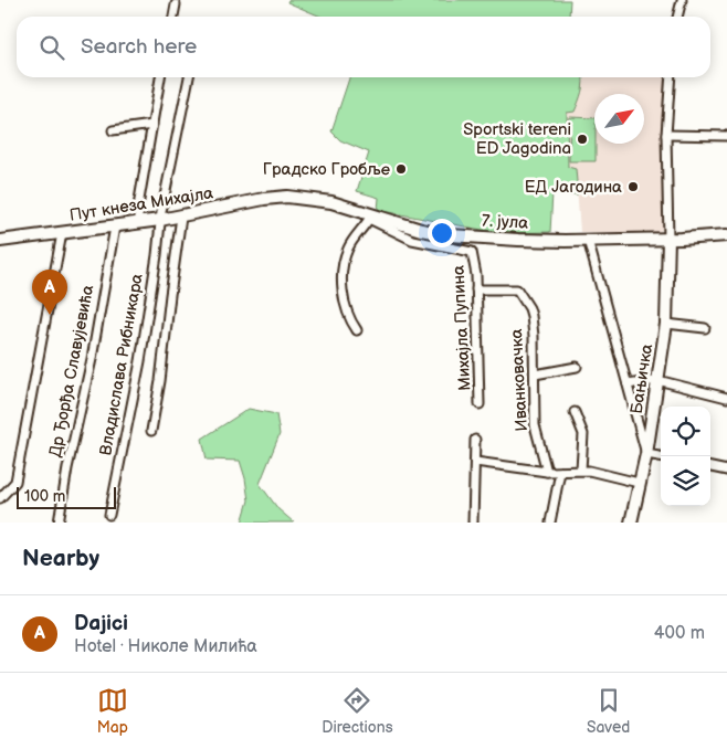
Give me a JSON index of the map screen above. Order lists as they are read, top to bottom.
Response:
{
  "streets": {
    "main road": ["Пут кнеза Михајла", "7. јула", "Бањичка"],
    "street": [
      "Михајла Пупина",
      "Владислава Рибникара",
      "Др Ђорђа Славујевића",
      "Иванковачка"
    ]
  },
  "crossings": [
    ["Пут кнеза Михајла", "7. јула"],
    ["Пут кнеза Михајла", "Владислава Рибникара"],
    ["Пут кнеза Михајла", "Др Ђорђа Славујевића"],
    ["7. јула", "Михајла Пупина"],
    ["7. јула", "Бањичка"],
    ["Михајла Пупина", "Иванковачка"]
  ],
  "places": ["Sportski tereni ED Jagodina", "Градско Гробље", "ЕД Јагодина"],
  "scale_bar": "100 m",
  "north": "top right",
  "page": {
    "search": "Search here",
    "pins": "A",
    "scale": "100 m",
    "heading": "Nearby",
    "list": [
      {
        "mark": "A",
        "name": "Dajici",
        "note": "Hotel · Николе Милића",
        "value": "400 m"
      }
    ],
    "nav": ["Map", "Directions", "Saved"]
  }
}
